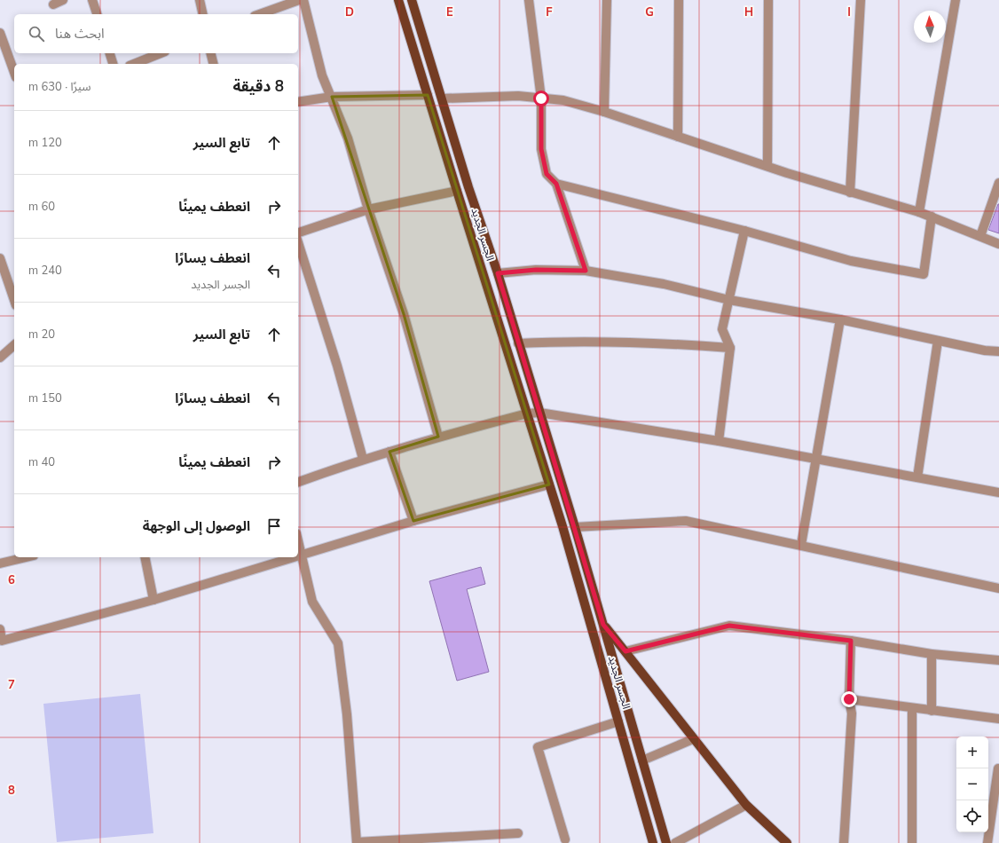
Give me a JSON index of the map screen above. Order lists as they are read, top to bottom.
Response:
{
  "streets": {
    "main road": ["الجسر الجديد"]
  },
  "north": "top",
  "page": {
    "search": "ابحث هنا",
    "heading": ["8 دقيقة", "سيرًا · 630 m"],
    "list": [
      ["تابع السير", "120 m"],
      ["انعطف يمينًا", "60 m"],
      ["انعطف يسارًا", "الجسر الجديد", "240 m"],
      ["تابع السير", "20 m"],
      ["انعطف يسارًا", "150 m"],
      ["انعطف يمينًا", "40 m"],
      "الوصول إلى الوجهة"
    ],
    "map_buttons": ["+", "−"]
  },
  "grid": {
    "columns": [
      "D",
      "E",
      "F",
      "G",
      "H",
      "I"
    ],
    "rows": ["6", "7", "8"]
  }
}
